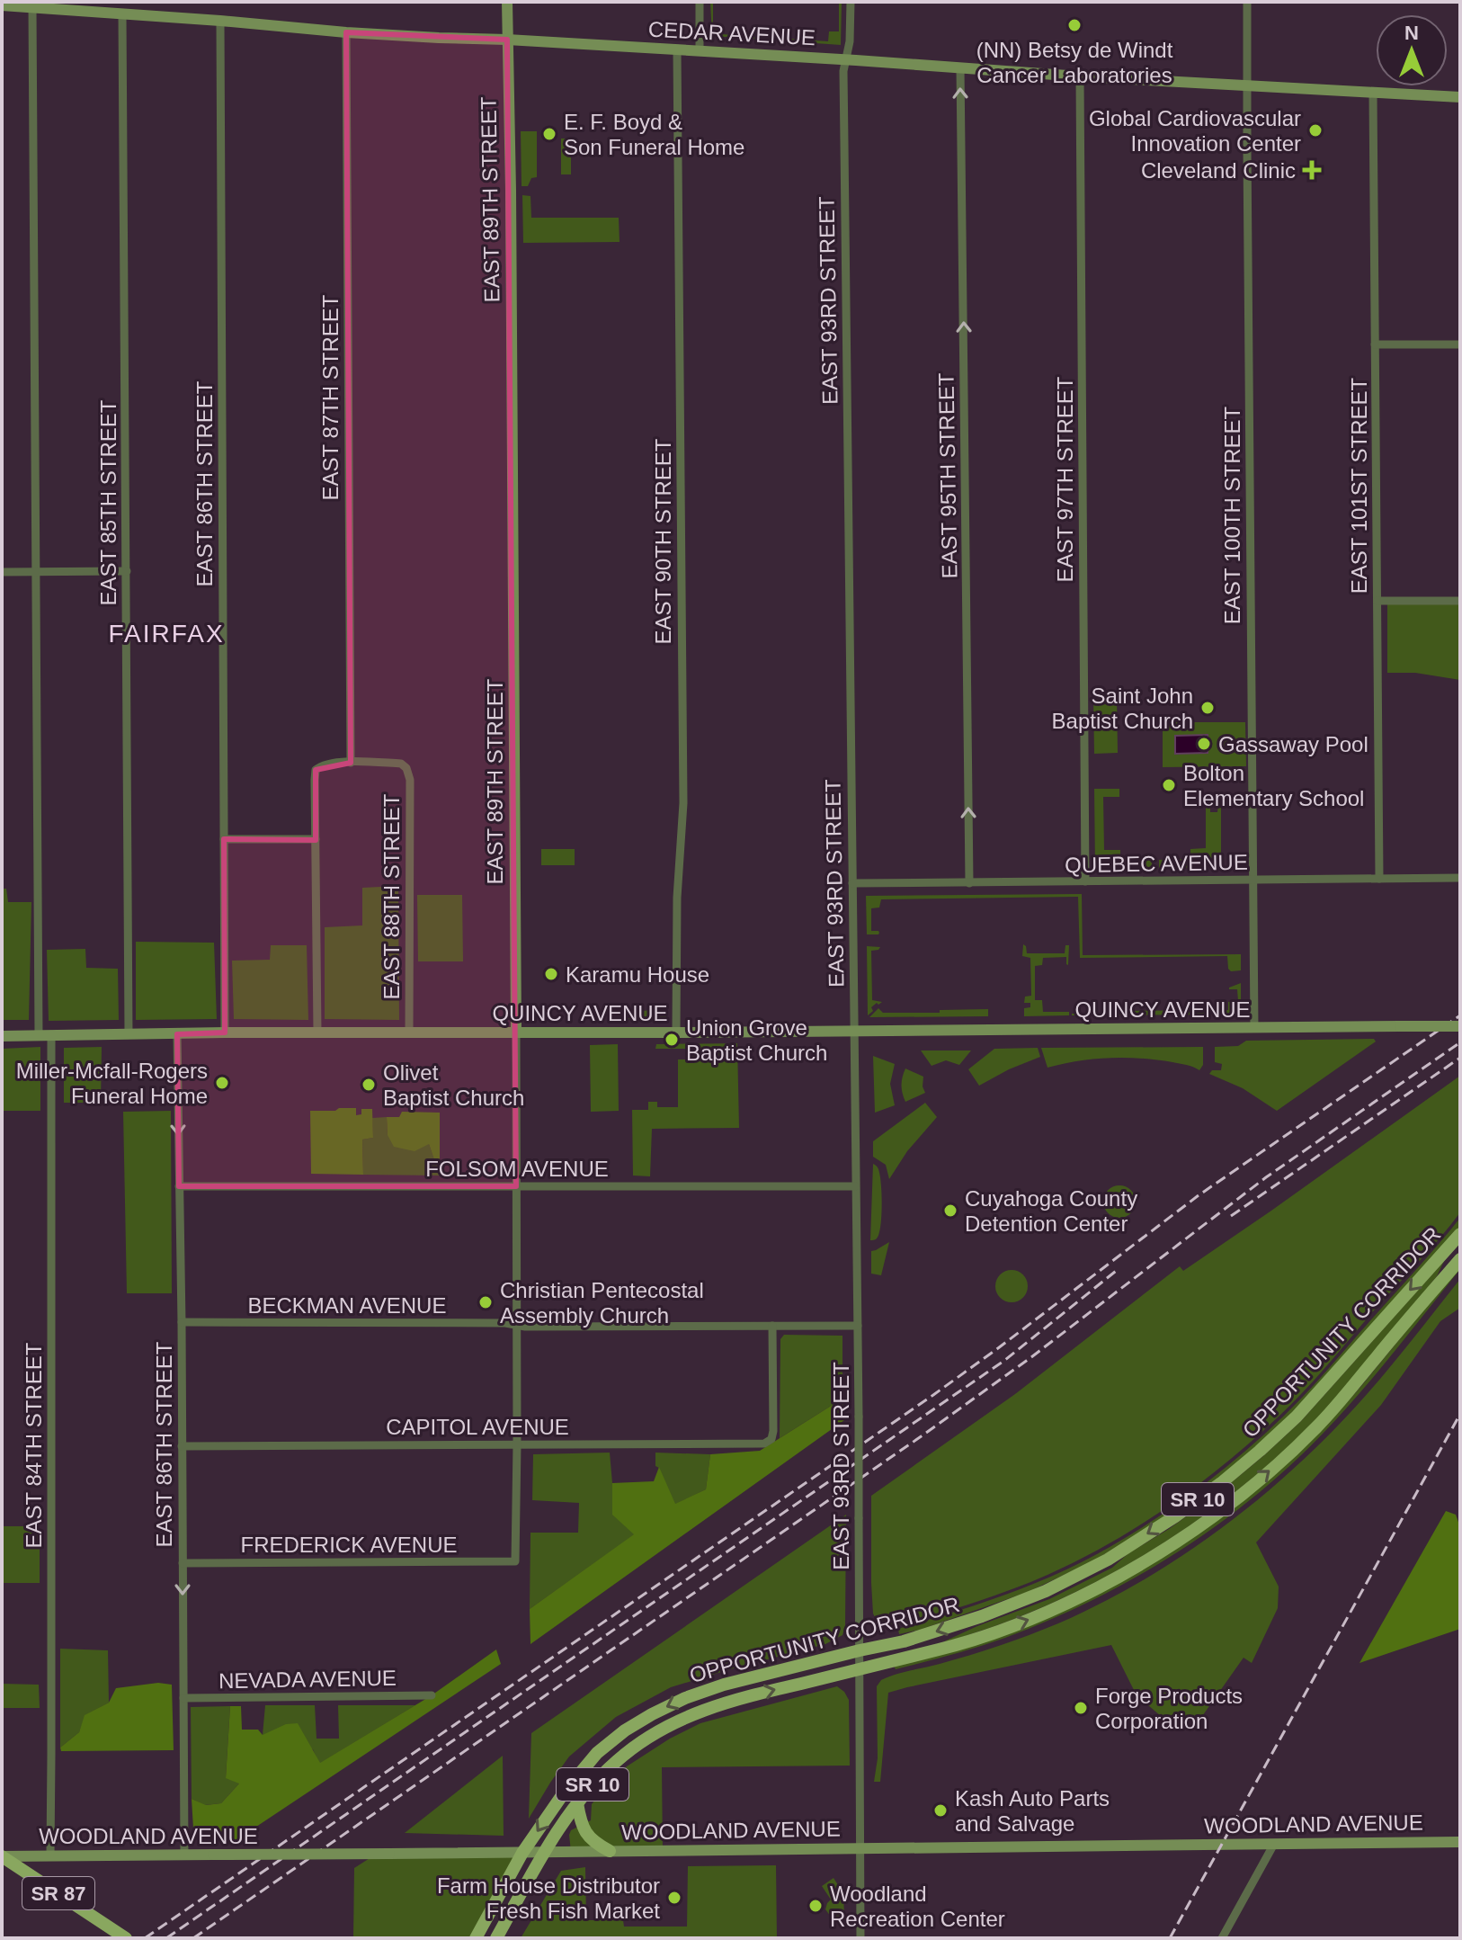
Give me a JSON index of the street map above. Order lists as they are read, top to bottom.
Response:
{
  "streets": {
    "main road": ["OPPORTUNITY CORRIDOR", "SR 10", "SR 87"],
    "street": [
      "CEDAR AVENUE",
      "EAST 89TH STREET",
      "EAST 93RD STREET",
      "EAST 87TH STREET",
      "EAST 95TH STREET",
      "EAST 97TH STREET",
      "EAST 86TH STREET",
      "EAST 101ST STREET",
      "EAST 85TH STREET",
      "EAST 100TH STREET",
      "EAST 90TH STREET",
      "QUEBEC AVENUE",
      "EAST 88TH STREET",
      "QUINCY AVENUE",
      "FOLSOM AVENUE",
      "BECKMAN AVENUE",
      "CAPITOL AVENUE",
      "EAST 84TH STREET",
      "FREDERICK AVENUE",
      "NEVADA AVENUE",
      "WOODLAND AVENUE"
    ]
  },
  "crossings": [
    ["CEDAR AVENUE", "EAST 89TH STREET"],
    ["CEDAR AVENUE", "EAST 93RD STREET"],
    ["CEDAR AVENUE", "EAST 87TH STREET"],
    ["CEDAR AVENUE", "EAST 95TH STREET"],
    ["CEDAR AVENUE", "EAST 97TH STREET"],
    ["CEDAR AVENUE", "EAST 86TH STREET"],
    ["CEDAR AVENUE", "EAST 101ST STREET"],
    ["CEDAR AVENUE", "EAST 85TH STREET"],
    ["CEDAR AVENUE", "EAST 100TH STREET"],
    ["CEDAR AVENUE", "EAST 90TH STREET"],
    ["EAST 89TH STREET", "QUINCY AVENUE"],
    ["EAST 89TH STREET", "FOLSOM AVENUE"],
    ["EAST 89TH STREET", "BECKMAN AVENUE"],
    ["EAST 89TH STREET", "CAPITOL AVENUE"],
    ["EAST 89TH STREET", "FREDERICK AVENUE"],
    ["EAST 93RD STREET", "QUEBEC AVENUE"],
    ["EAST 93RD STREET", "QUINCY AVENUE"],
    ["EAST 93RD STREET", "FOLSOM AVENUE"],
    ["EAST 93RD STREET", "BECKMAN AVENUE"],
    ["EAST 93RD STREET", "OPPORTUNITY CORRIDOR"],
    ["EAST 93RD STREET", "WOODLAND AVENUE"],
    ["EAST 87TH STREET", "EAST 88TH STREET"],
    ["EAST 95TH STREET", "QUEBEC AVENUE"],
    ["EAST 97TH STREET", "QUEBEC AVENUE"],
    ["EAST 86TH STREET", "QUINCY AVENUE"],
    ["EAST 86TH STREET", "FOLSOM AVENUE"],
    ["EAST 86TH STREET", "BECKMAN AVENUE"],
    ["EAST 86TH STREET", "CAPITOL AVENUE"],
    ["EAST 86TH STREET", "FREDERICK AVENUE"],
    ["EAST 86TH STREET", "NEVADA AVENUE"],
    ["EAST 86TH STREET", "WOODLAND AVENUE"],
    ["EAST 101ST STREET", "QUEBEC AVENUE"],
    ["EAST 85TH STREET", "QUINCY AVENUE"],
    ["EAST 100TH STREET", "QUEBEC AVENUE"],
    ["EAST 100TH STREET", "QUINCY AVENUE"],
    ["EAST 90TH STREET", "QUINCY AVENUE"],
    ["EAST 88TH STREET", "QUINCY AVENUE"],
    ["QUINCY AVENUE", "EAST 84TH STREET"],
    ["BECKMAN AVENUE", "CAPITOL AVENUE"],
    ["OPPORTUNITY CORRIDOR", "WOODLAND AVENUE"],
    ["EAST 84TH STREET", "WOODLAND AVENUE"],
    ["WOODLAND AVENUE", "SR 87"]
  ],
  "one_way": ["EAST 95TH STREET"],
  "districts": ["FAIRFAX"],
  "places": {
    "other": [
      "(NN) Betsy de Windt Cancer Laboratories",
      "Global Cardiovascular Innovation Center",
      "E. F. Boyd & Son Funeral Home",
      "Saint John Baptist Church",
      "Gassaway Pool",
      "Bolton Elementary School",
      "Karamu House",
      "Union Grove Baptist Church",
      "Miller-Mcfall-Rogers Funeral Home",
      "Olivet Baptist Church",
      "Cuyahoga County Detention Center",
      "Christian Pentecostal Assembly Church",
      "Forge Products Corporation",
      "Kash Auto Parts and Salvage",
      "Farm House Distributor Fresh Fish Market",
      "Woodland Recreation Center"
    ],
    "health": ["Cleveland Clinic"]
  },
  "north": "top"
}
